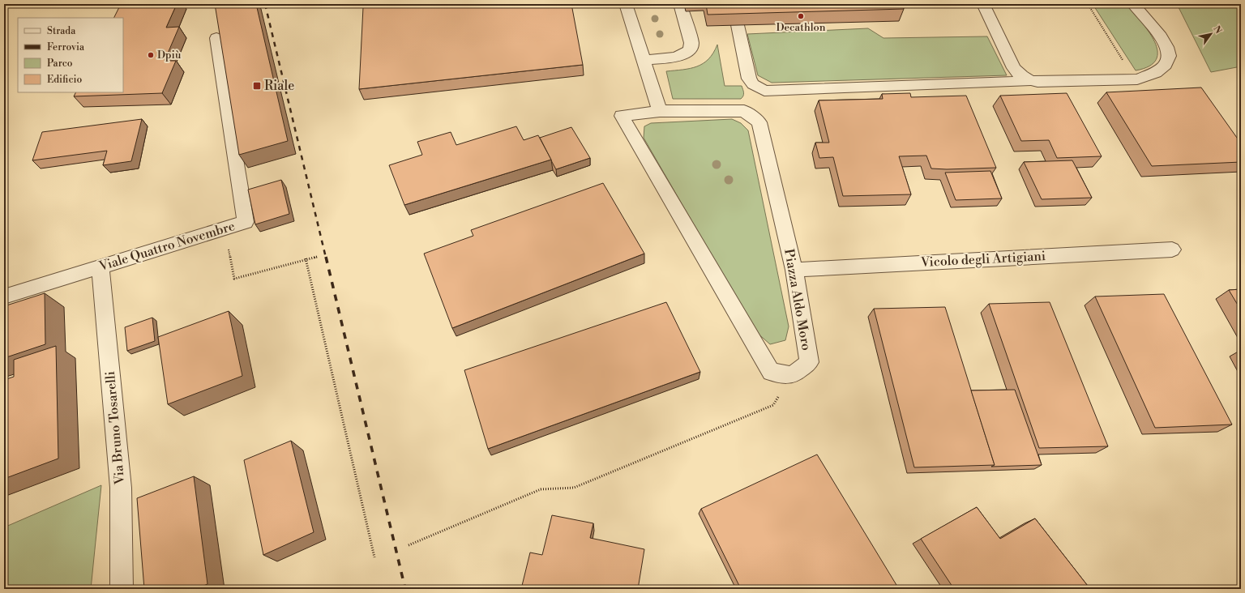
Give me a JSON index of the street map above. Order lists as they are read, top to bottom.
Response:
{
  "streets": {
    "street": [
      "Viale Quattro Novembre",
      "Vicolo degli Artigiani",
      "Piazza Aldo Moro",
      "Via Bruno Tosarelli"
    ]
  },
  "crossings": [
    ["Viale Quattro Novembre", "Via Bruno Tosarelli"],
    ["Vicolo degli Artigiani", "Piazza Aldo Moro"]
  ],
  "places": {
    "other": ["Decathlon", "Dpiù"],
    "transit": ["Riale"]
  },
  "legend": [
    "Strada",
    "Ferrovia",
    "Parco",
    "Edificio"
  ],
  "north": "top right"
}
